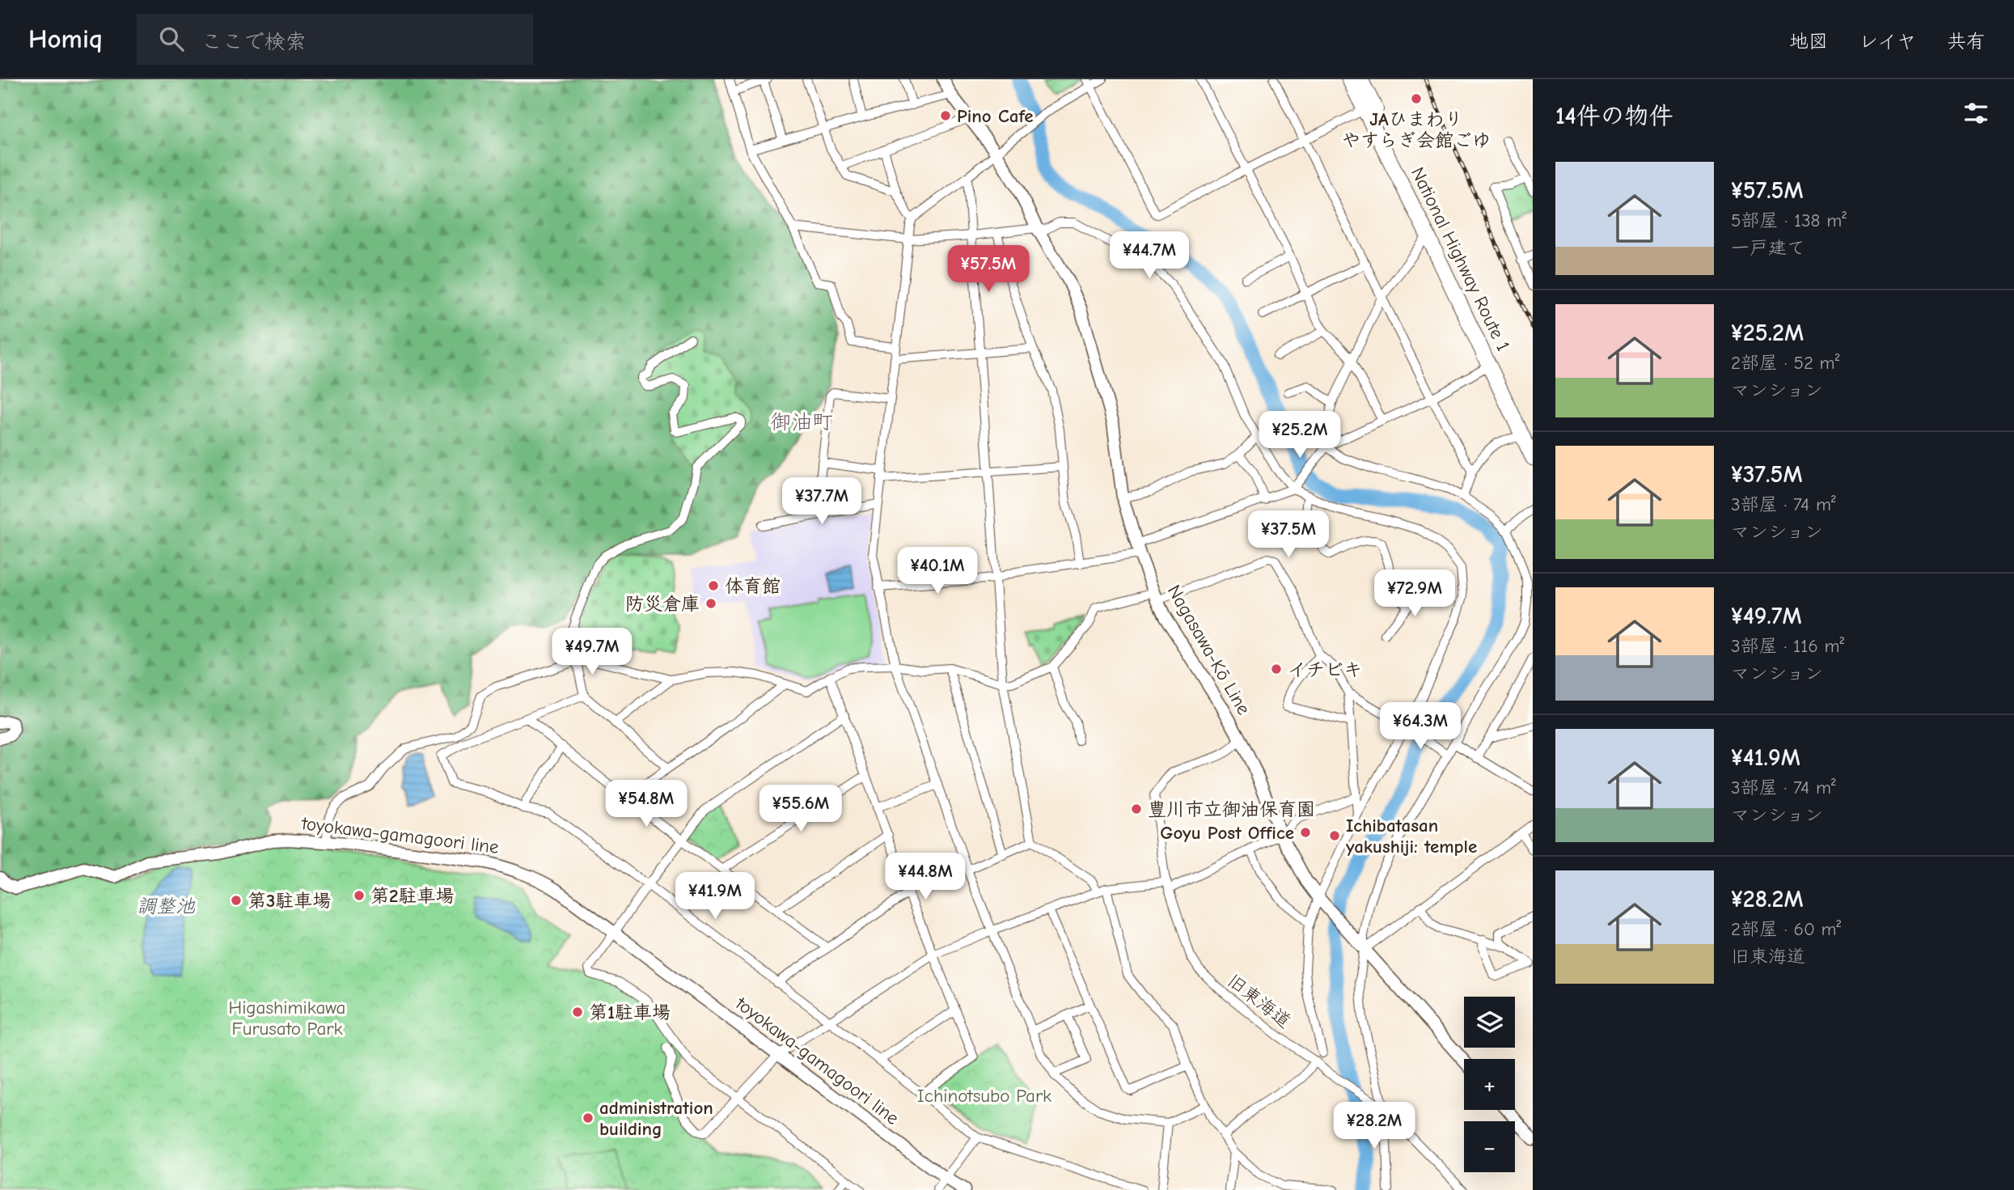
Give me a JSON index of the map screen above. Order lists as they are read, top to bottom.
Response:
{
  "streets": {
    "highway": ["National Highway Route 1"],
    "main road": ["Nagasawa-Kō Line", "toyokawa-gamagoori line"],
    "street": ["旧東海道"]
  },
  "crossings": [
    ["Nagasawa-Kō Line", "旧東海道"]
  ],
  "districts": ["御油町"],
  "water": ["調整池"],
  "parks": ["Higashimikawa Furusato Park", "Ichinotsubo Park"],
  "places": [
    "JAひまわり やすらぎ会館ごゆ",
    "Pino Cafe",
    "体育館",
    "防災倉庫",
    "イチビキ",
    "豊川市立御油保育園",
    "Goyu Post Office",
    "Ichibatasan yakushiji: temple",
    "第2駐車場",
    "第3駐車場",
    "第1駐車場",
    "administration building"
  ],
  "page": {
    "header": "Homiq",
    "search": "ここで検索",
    "nav": ["地図", "レイヤ", "共有"],
    "heading": "14件の物件",
    "list": [
      {
        "name": "¥57.5M",
        "note": "5部屋 · 138 m² · 一戸建て"
      },
      {
        "name": "¥25.2M",
        "note": "2部屋 · 52 m² · マンション"
      },
      {
        "name": "¥37.5M",
        "note": "3部屋 · 74 m² · マンション"
      },
      {
        "name": "¥49.7M",
        "note": "3部屋 · 116 m² · マンション"
      },
      {
        "name": "¥41.9M",
        "note": "3部屋 · 74 m² · マンション"
      },
      {
        "name": "¥28.2M",
        "note": "2部屋 · 60 m² · 旧東海道"
      }
    ],
    "price": [
      "¥44.7M",
      "¥57.5M",
      "¥25.2M",
      "¥37.7M",
      "¥37.5M",
      "¥40.1M",
      "¥72.9M",
      "¥49.7M",
      "¥64.3M",
      "¥54.8M",
      "¥55.6M",
      "¥44.8M",
      "¥41.9M",
      "¥28.2M"
    ],
    "map_buttons": ["+", "−"]
  }
}
